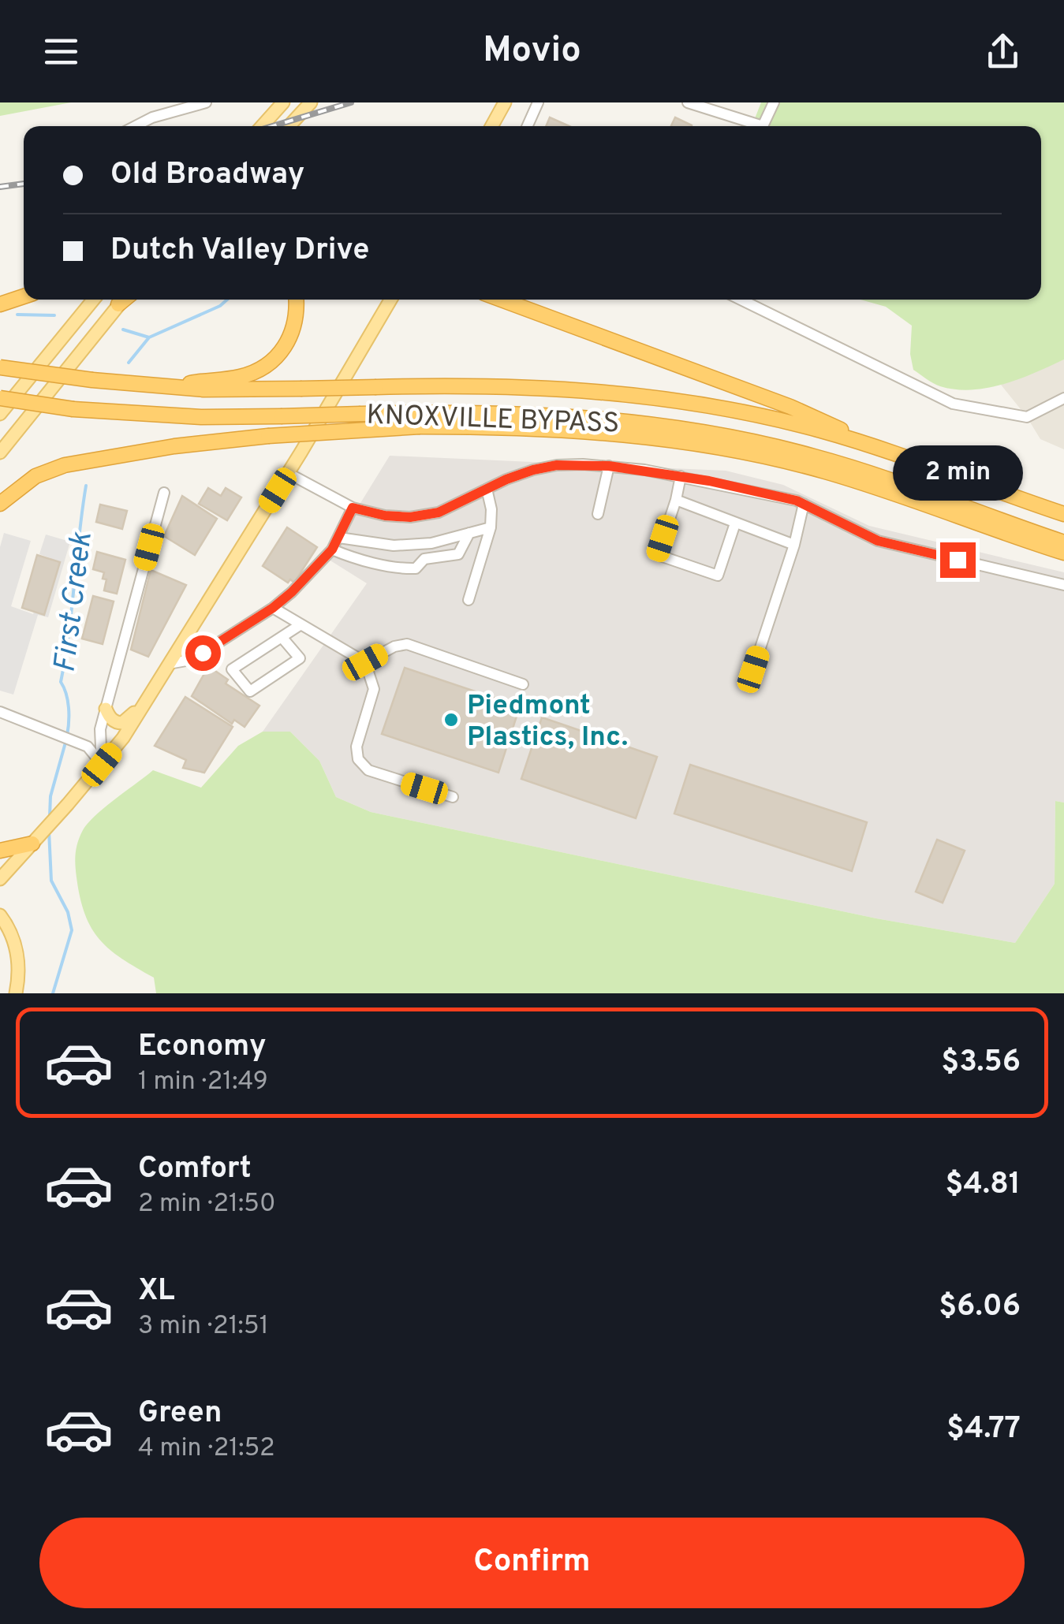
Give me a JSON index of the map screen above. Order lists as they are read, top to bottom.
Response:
{
  "streets": {
    "highway": ["KNOXVILLE BYPASS"]
  },
  "water": ["First Creek"],
  "places": ["Piedmont Plastics, Inc."],
  "page": {
    "header": "Movio",
    "banner": ["Old Broadway", "Dutch Valley Drive"],
    "bubble": "2 min",
    "list": [
      {
        "name": "Economy",
        "note": "1 min · 21:49",
        "value": "$3.56"
      },
      {
        "name": "Comfort",
        "note": "2 min · 21:50",
        "value": "$4.81"
      },
      {
        "name": "XL",
        "note": "3 min · 21:51",
        "value": "$6.06"
      },
      {
        "name": "Green",
        "note": "4 min · 21:52",
        "value": "$4.77"
      }
    ],
    "buttons": "Confirm"
  }
}
